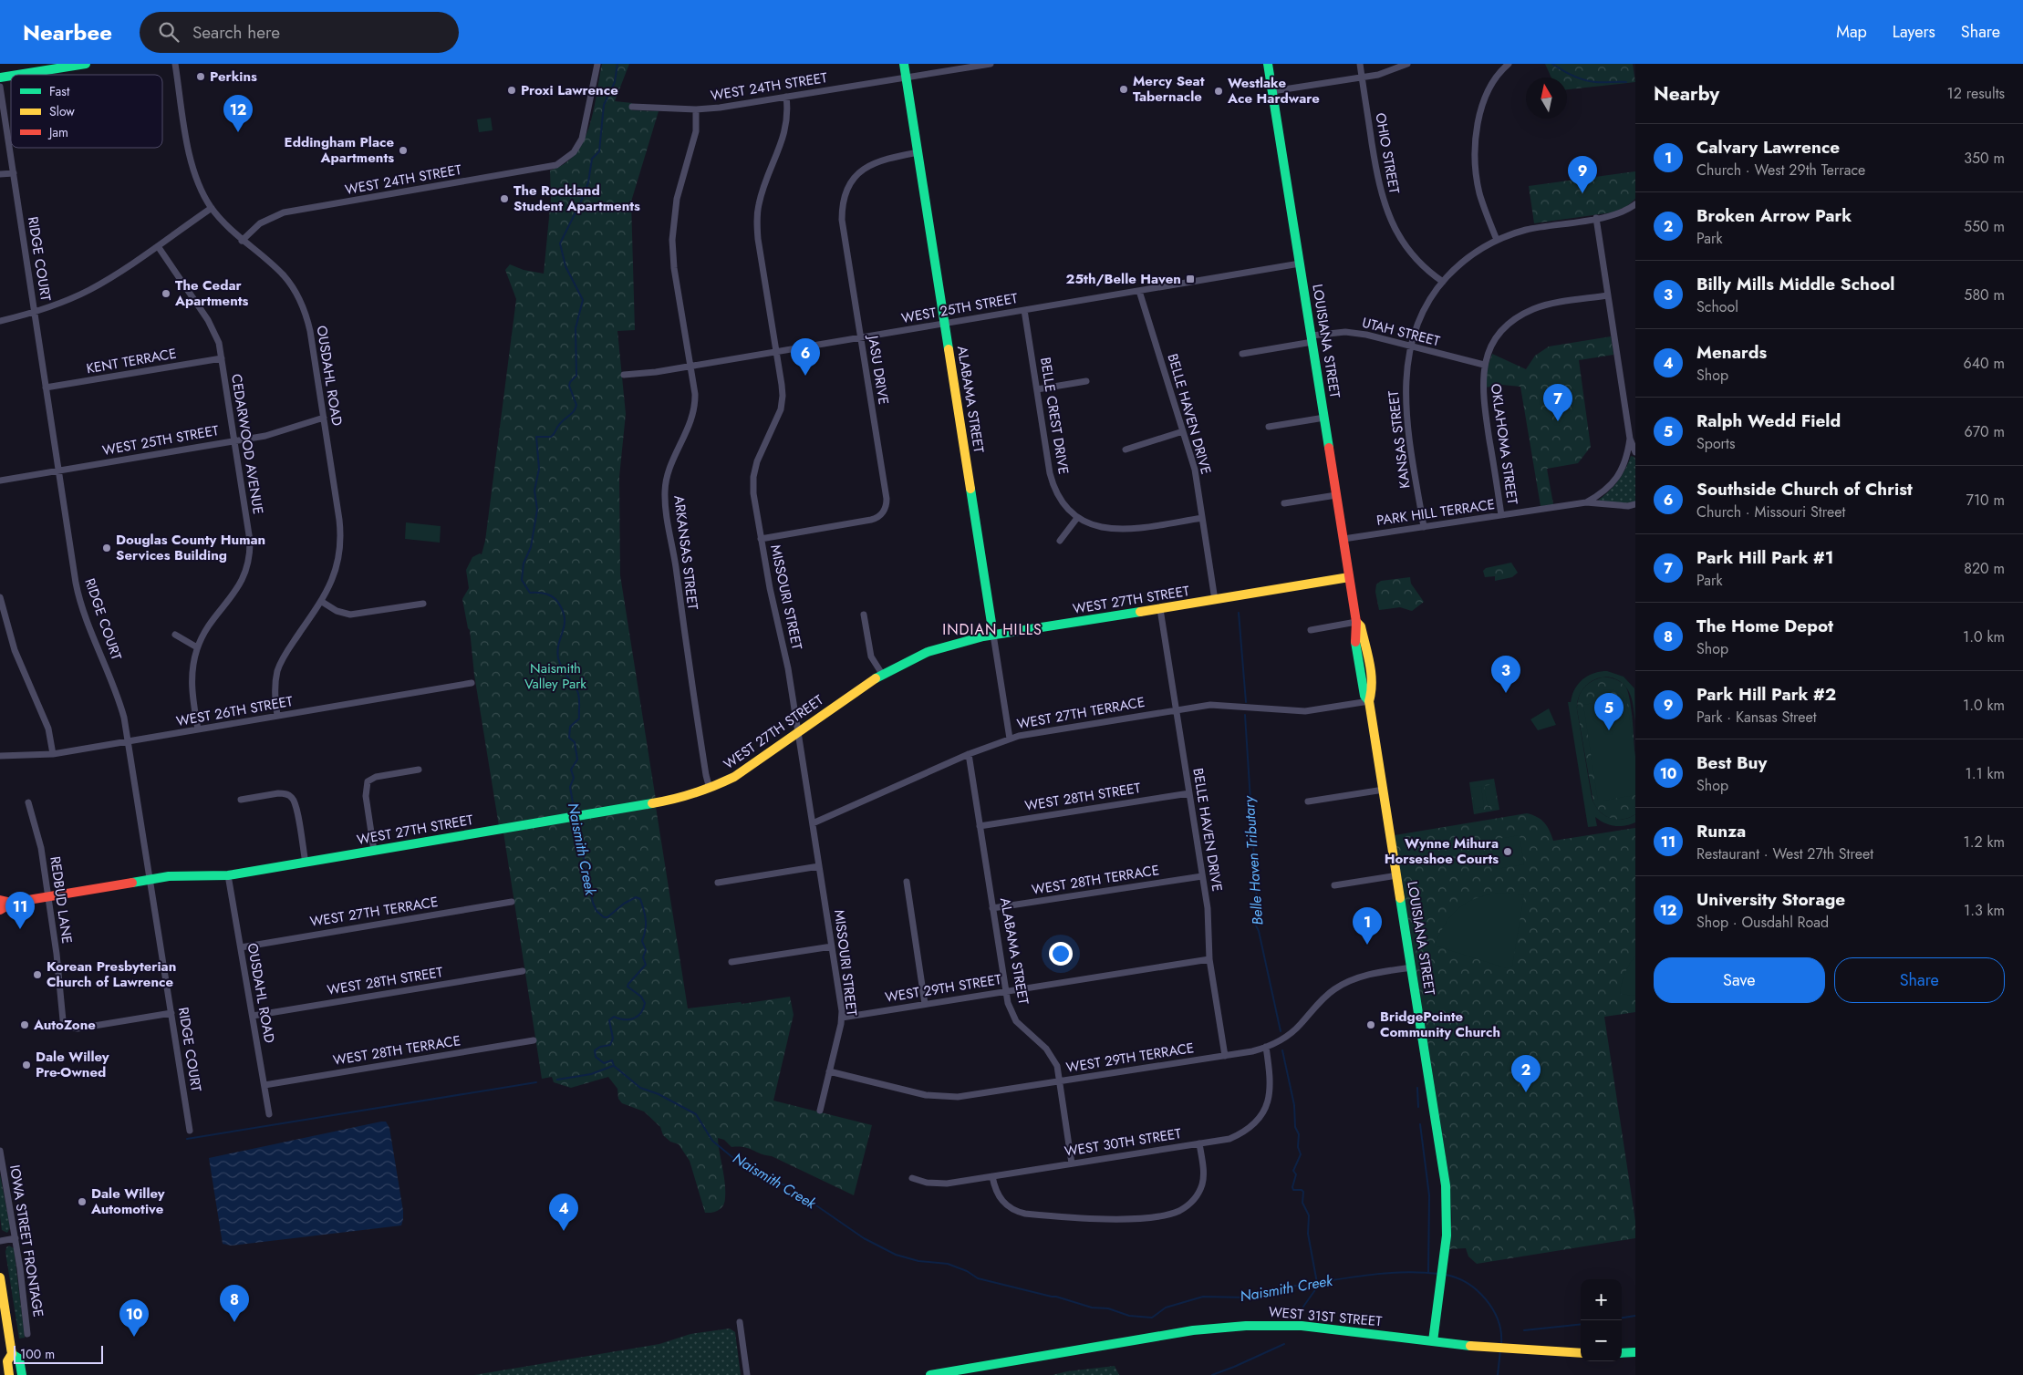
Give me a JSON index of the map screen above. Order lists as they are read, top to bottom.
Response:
{
  "streets": {
    "main road": [
      "LOUISIANA STREET",
      "ALABAMA STREET",
      "WEST 27TH STREET",
      "WEST 31ST STREET"
    ],
    "street": [
      "WEST 24TH STREET",
      "OHIO STREET",
      "RIDGE COURT",
      "WEST 25TH STREET",
      "UTAH STREET",
      "KENT TERRACE",
      "JASU DRIVE",
      "OUSDAHL ROAD",
      "BELLE HAVEN DRIVE",
      "BELLE CREST DRIVE",
      "KANSAS STREET",
      "CEDARWOOD AVENUE",
      "OKLAHOMA STREET",
      "PARK HILL TERRACE",
      "ARKANSAS STREET",
      "MISSOURI STREET",
      "WEST 26TH STREET",
      "WEST 27TH TERRACE",
      "WEST 28TH STREET",
      "WEST 28TH TERRACE",
      "REDBUD LANE",
      "WEST 29TH STREET",
      "WEST 29TH TERRACE",
      "WEST 30TH STREET",
      "IOWA STREET FRONTAGE"
    ]
  },
  "crossings": [
    ["WEST 24TH STREET", "OUSDAHL ROAD"],
    ["WEST 24TH STREET", "ALABAMA STREET"],
    ["WEST 24TH STREET", "ARKANSAS STREET"],
    ["WEST 24TH STREET", "MISSOURI STREET"],
    ["OHIO STREET", "KANSAS STREET"],
    ["RIDGE COURT", "WEST 25TH STREET"],
    ["RIDGE COURT", "KENT TERRACE"],
    ["RIDGE COURT", "WEST 27TH STREET"],
    ["RIDGE COURT", "WEST 26TH STREET"],
    ["RIDGE COURT", "REDBUD LANE"],
    ["WEST 25TH STREET", "LOUISIANA STREET"],
    ["WEST 25TH STREET", "JASU DRIVE"],
    ["WEST 25TH STREET", "OUSDAHL ROAD"],
    ["WEST 25TH STREET", "ALABAMA STREET"],
    ["WEST 25TH STREET", "BELLE HAVEN DRIVE"],
    ["WEST 25TH STREET", "BELLE CREST DRIVE"],
    ["WEST 25TH STREET", "CEDARWOOD AVENUE"],
    ["WEST 25TH STREET", "ARKANSAS STREET"],
    ["WEST 25TH STREET", "MISSOURI STREET"],
    ["UTAH STREET", "LOUISIANA STREET"],
    ["UTAH STREET", "KANSAS STREET"],
    ["UTAH STREET", "OKLAHOMA STREET"],
    ["LOUISIANA STREET", "PARK HILL TERRACE"],
    ["LOUISIANA STREET", "WEST 27TH STREET"],
    ["LOUISIANA STREET", "WEST 27TH TERRACE"],
    ["LOUISIANA STREET", "WEST 29TH TERRACE"],
    ["LOUISIANA STREET", "WEST 31ST STREET"],
    ["KENT TERRACE", "CEDARWOOD AVENUE"],
    ["JASU DRIVE", "ALABAMA STREET"],
    ["JASU DRIVE", "MISSOURI STREET"],
    ["OUSDAHL ROAD", "WEST 27TH STREET"],
    ["OUSDAHL ROAD", "WEST 26TH STREET"],
    ["OUSDAHL ROAD", "WEST 27TH TERRACE"],
    ["OUSDAHL ROAD", "WEST 28TH STREET"],
    ["OUSDAHL ROAD", "WEST 28TH TERRACE"],
    ["ALABAMA STREET", "WEST 27TH STREET"],
    ["ALABAMA STREET", "WEST 27TH TERRACE"],
    ["ALABAMA STREET", "WEST 28TH STREET"],
    ["ALABAMA STREET", "WEST 28TH TERRACE"],
    ["ALABAMA STREET", "WEST 29TH STREET"],
    ["ALABAMA STREET", "WEST 29TH TERRACE"],
    ["ALABAMA STREET", "WEST 30TH STREET"],
    ["BELLE HAVEN DRIVE", "BELLE CREST DRIVE"],
    ["BELLE HAVEN DRIVE", "WEST 27TH STREET"],
    ["BELLE HAVEN DRIVE", "WEST 27TH TERRACE"],
    ["BELLE HAVEN DRIVE", "WEST 28TH STREET"],
    ["BELLE HAVEN DRIVE", "WEST 28TH TERRACE"],
    ["BELLE HAVEN DRIVE", "WEST 29TH STREET"],
    ["BELLE HAVEN DRIVE", "WEST 29TH TERRACE"],
    ["KANSAS STREET", "PARK HILL TERRACE"],
    ["CEDARWOOD AVENUE", "WEST 26TH STREET"],
    ["OKLAHOMA STREET", "PARK HILL TERRACE"],
    ["ARKANSAS STREET", "WEST 27TH STREET"],
    ["MISSOURI STREET", "WEST 27TH STREET"],
    ["MISSOURI STREET", "WEST 27TH TERRACE"],
    ["MISSOURI STREET", "WEST 29TH STREET"],
    ["MISSOURI STREET", "WEST 29TH TERRACE"],
    ["WEST 27TH STREET", "REDBUD LANE"],
    ["WEST 29TH TERRACE", "WEST 30TH STREET"]
  ],
  "districts": ["INDIAN HILLS"],
  "water": ["Naismith Creek", "Belle Haven Tributary"],
  "parks": ["Naismith Valley Park"],
  "places": {
    "other": [
      "Perkins",
      "Mercy Seat Tabernacle",
      "Proxi Lawrence",
      "Westlake Ace Hardware",
      "Eddingham Place Apartments",
      "The Rockland Student Apartments",
      "The Cedar Apartments",
      "Douglas County Human Services Building",
      "Wynne Mihura Horseshoe Courts",
      "Korean Presbyterian Church of Lawrence",
      "AutoZone",
      "BridgePointe Community Church",
      "Dale Willey Pre-Owned",
      "Dale Willey Automotive"
    ],
    "transit": ["25th/Belle Haven"]
  },
  "legend": ["Fast", "Slow", "Jam"],
  "scale_bar": "100 m",
  "north": "top",
  "page": {
    "header": "Nearbee",
    "search": "Search here",
    "nav": ["Map", "Layers", "Share"],
    "heading": ["Nearby", "12 results"],
    "pins": [
      "12",
      "9",
      "6",
      "7",
      "3",
      "5",
      "11",
      "1",
      "2",
      "4",
      "8",
      "10"
    ],
    "list": [
      {
        "mark": "1",
        "name": "Calvary Lawrence",
        "note": "Church · West 29th Terrace",
        "value": "350 m"
      },
      {
        "mark": "2",
        "name": "Broken Arrow Park",
        "note": "Park",
        "value": "550 m"
      },
      {
        "mark": "3",
        "name": "Billy Mills Middle School",
        "note": "School",
        "value": "580 m"
      },
      {
        "mark": "4",
        "name": "Menards",
        "note": "Shop",
        "value": "640 m"
      },
      {
        "mark": "5",
        "name": "Ralph Wedd Field",
        "note": "Sports",
        "value": "670 m"
      },
      {
        "mark": "6",
        "name": "Southside Church of Christ",
        "note": "Church · Missouri Street",
        "value": "710 m"
      },
      {
        "mark": "7",
        "name": "Park Hill Park #1",
        "note": "Park",
        "value": "820 m"
      },
      {
        "mark": "8",
        "name": "The Home Depot",
        "note": "Shop",
        "value": "1.0 km"
      },
      {
        "mark": "9",
        "name": "Park Hill Park #2",
        "note": "Park · Kansas Street",
        "value": "1.0 km"
      },
      {
        "mark": "10",
        "name": "Best Buy",
        "note": "Shop",
        "value": "1.1 km"
      },
      {
        "mark": "11",
        "name": "Runza",
        "note": "Restaurant · West 27th Street",
        "value": "1.2 km"
      },
      {
        "mark": "12",
        "name": "University Storage",
        "note": "Shop · Ousdahl Road",
        "value": "1.3 km"
      }
    ],
    "buttons": ["Save", "Share"],
    "map_buttons": ["+", "−"],
    "scale": "100 m"
  }
}
